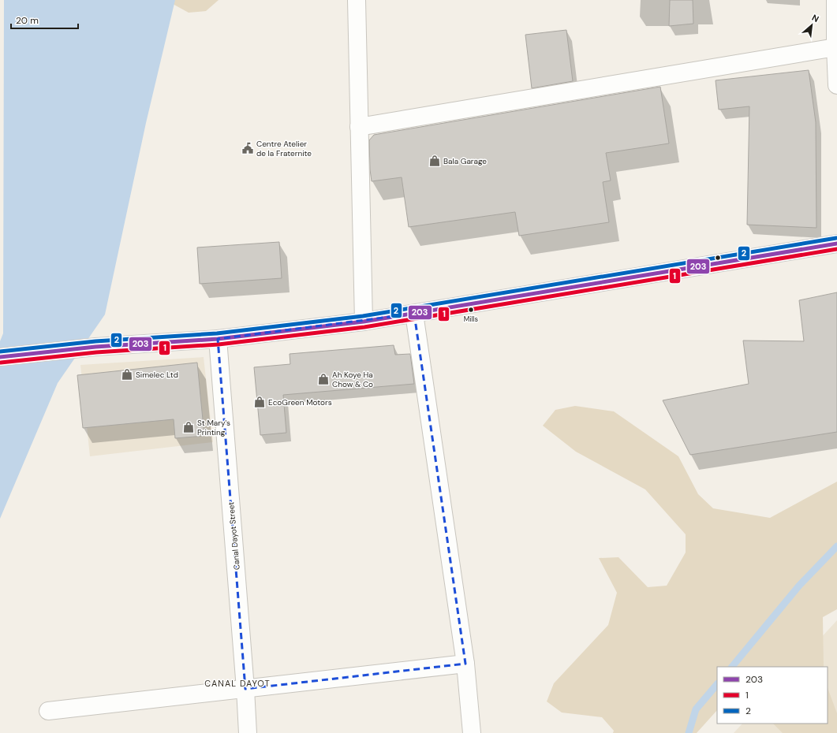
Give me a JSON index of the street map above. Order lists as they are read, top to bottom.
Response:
{
  "streets": {
    "street": ["Canal Dayot Street"]
  },
  "districts": ["CANAL DAYOT"],
  "places": {
    "public building": ["Centre Atelier de la Fraternite"],
    "shop": [
      "Bala Garage",
      "Simelec Ltd",
      "Ah Koye Ha Chow & Co",
      "EcoGreen Motors",
      "St Mary's Printing"
    ],
    "other": ["Mills"]
  },
  "lines": ["transit line 2", "transit line 203", "transit line 1"],
  "legend": ["203", "1", "2"],
  "scale_bar": "20 m",
  "north": "top right"
}
